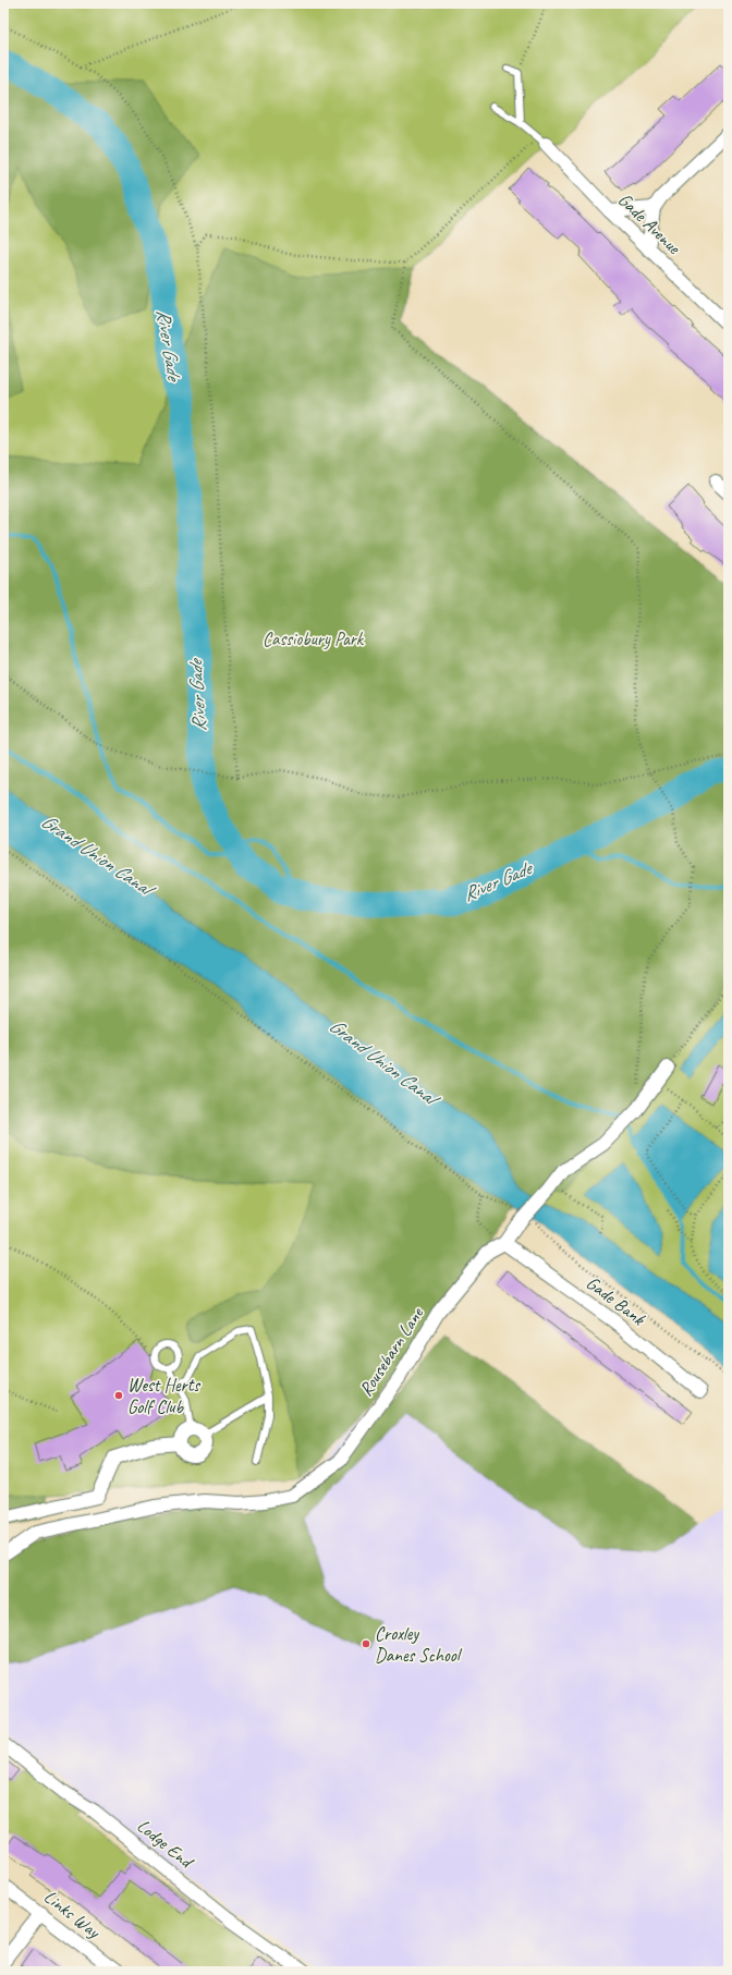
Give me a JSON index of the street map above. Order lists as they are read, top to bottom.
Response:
{
  "streets": {
    "street": [
      "Gade Avenue",
      "Gade Bank",
      "Rousebarn Lane",
      "Lodge End",
      "Links Way"
    ]
  },
  "crossings": [
    ["Gade Bank", "Rousebarn Lane"]
  ],
  "water": ["River Gade", "Grand Union Canal"],
  "parks": ["Cassiobury Park"],
  "places": ["West Herts Golf Club", "Croxley Danes School"]
}
